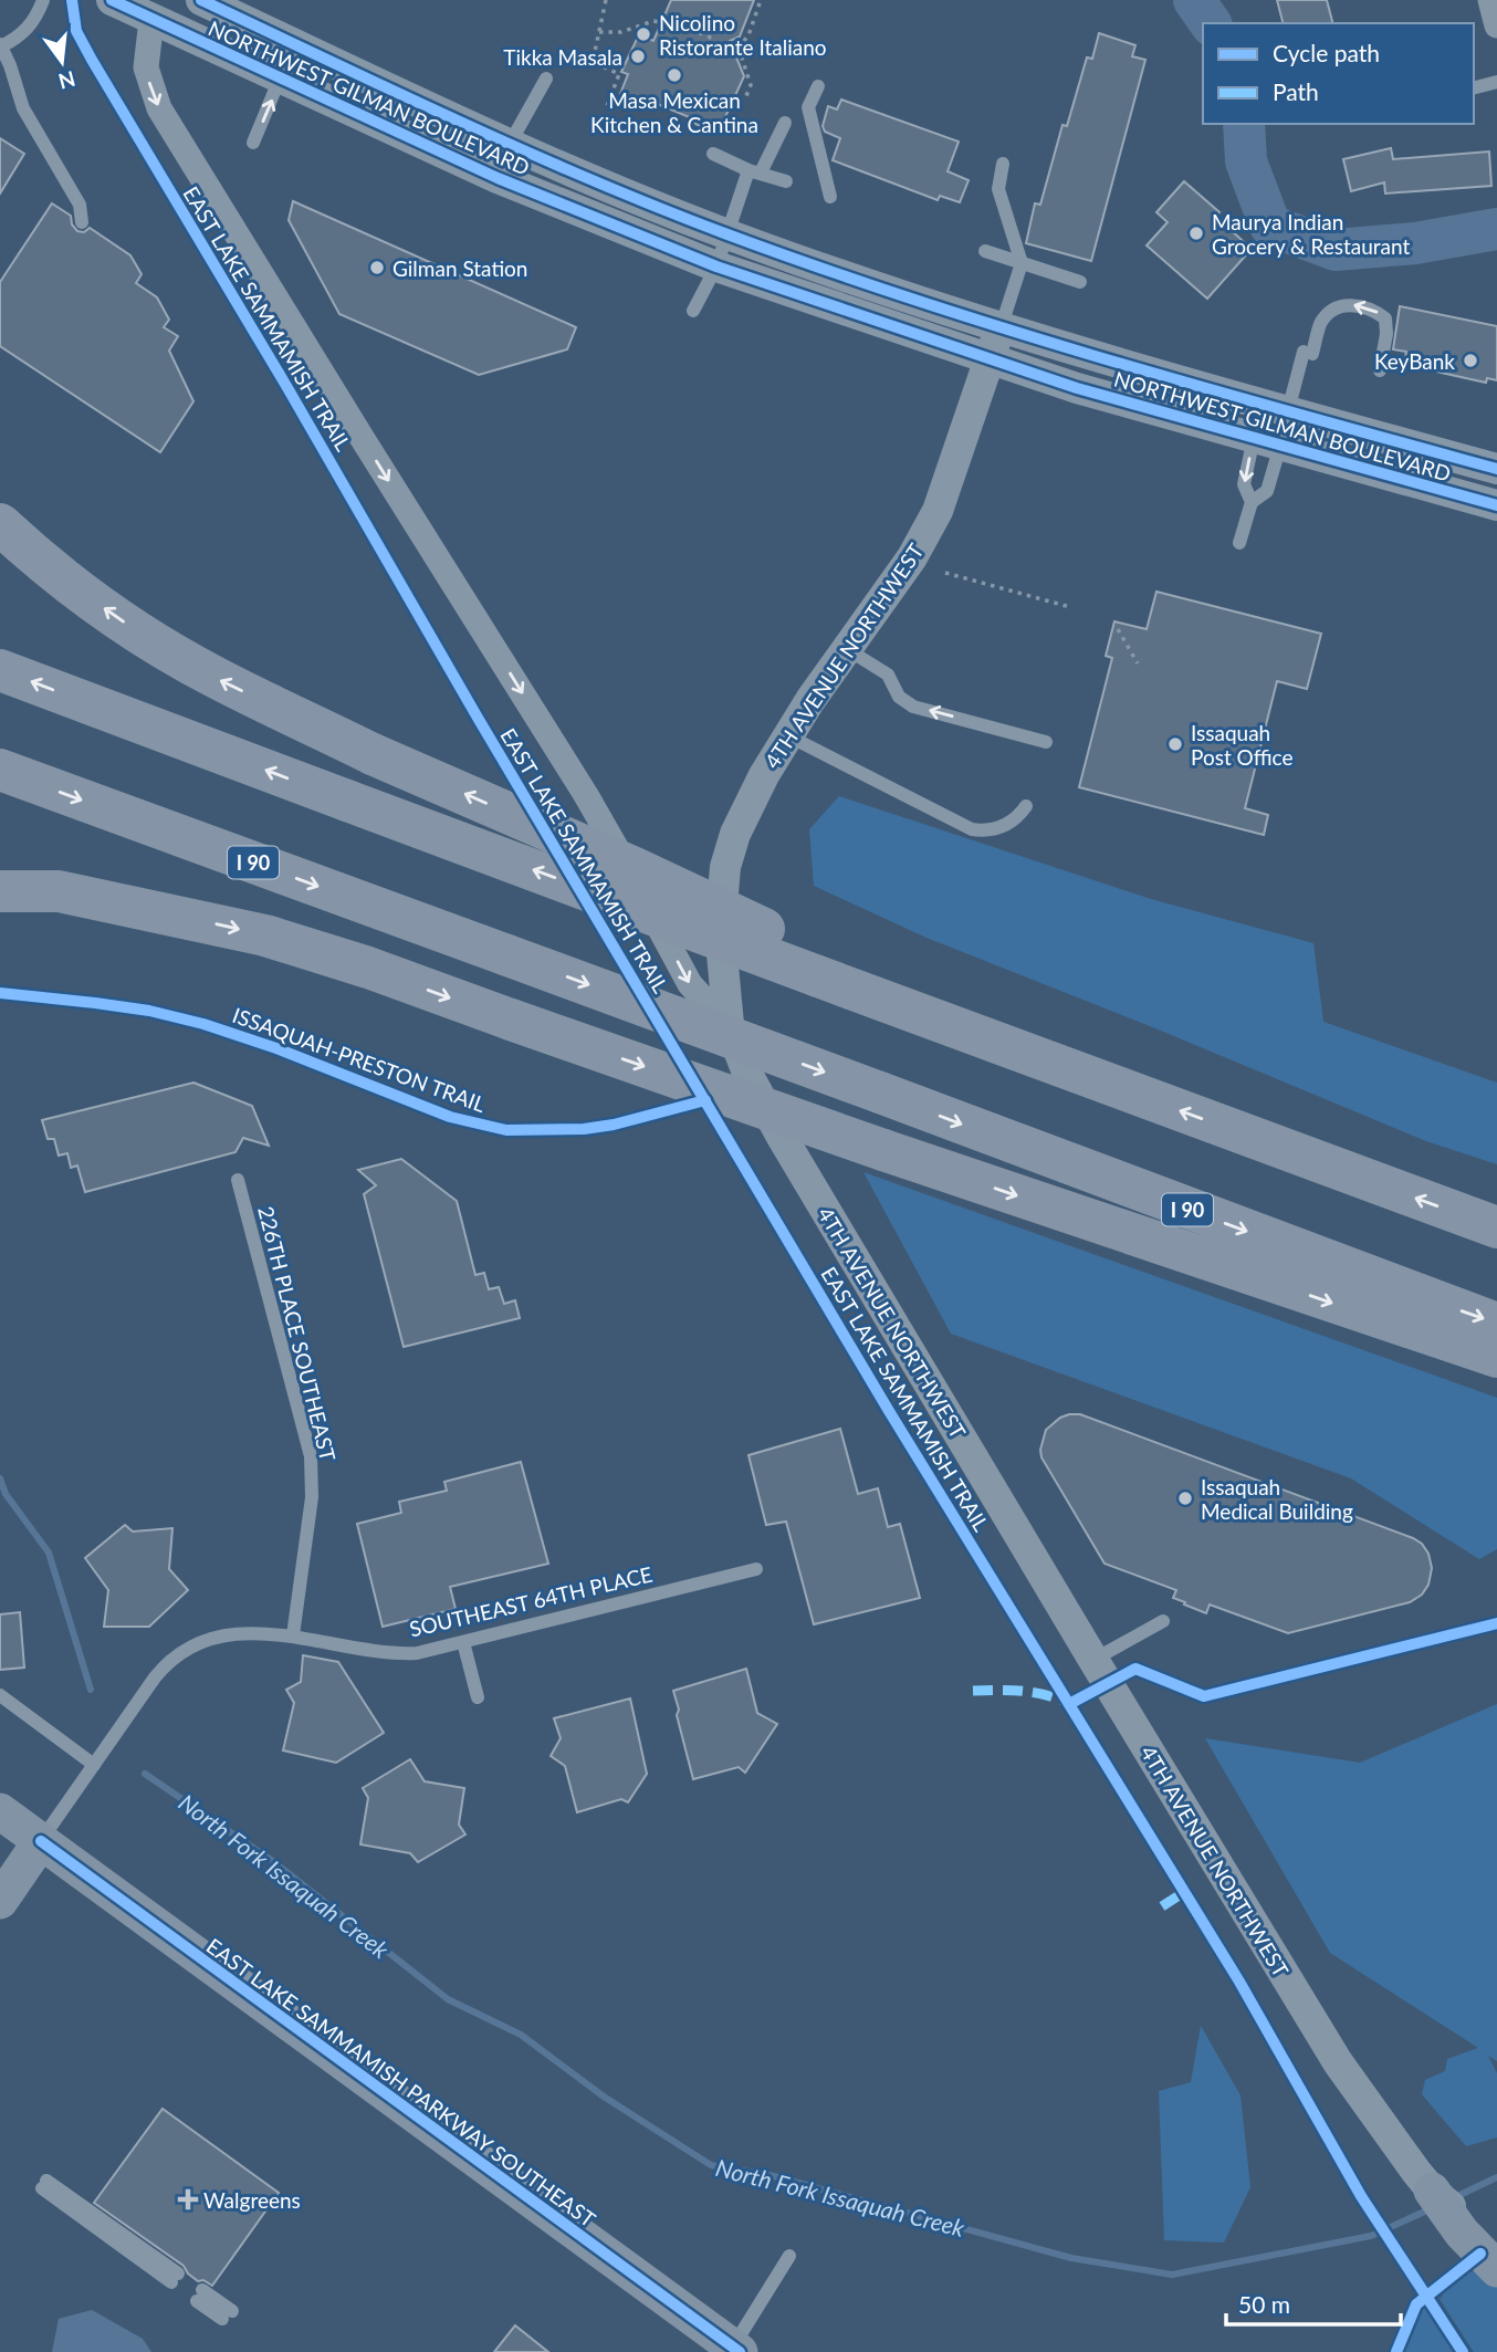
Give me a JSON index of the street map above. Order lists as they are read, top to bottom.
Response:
{
  "streets": {
    "highway": ["I 90"],
    "main road": ["EAST LAKE SAMMAMISH PARKWAY SOUTHEAST"],
    "street": ["NORTHWEST GILMAN BOULEVARD", "4TH AVENUE NORTHWEST"],
    "lane": ["226TH PLACE SOUTHEAST", "SOUTHEAST 64TH PLACE"],
    "cycle path": ["EAST LAKE SAMMAMISH TRAIL", "ISSAQUAH-PRESTON TRAIL"]
  },
  "crossings": [
    ["NORTHWEST GILMAN BOULEVARD", "4TH AVENUE NORTHWEST"],
    ["226TH PLACE SOUTHEAST", "SOUTHEAST 64TH PLACE"],
    ["SOUTHEAST 64TH PLACE", "EAST LAKE SAMMAMISH PARKWAY SOUTHEAST"]
  ],
  "water": ["North Fork Issaquah Creek"],
  "places": {
    "other": [
      "Nicolino Ristorante Italiano",
      "Tikka Masala",
      "Masa Mexican Kitchen & Cantina",
      "Maurya Indian Grocery & Restaurant",
      "Gilman Station",
      "KeyBank",
      "Issaquah Post Office",
      "Issaquah Medical Building"
    ],
    "health": ["Walgreens"]
  },
  "legend": ["Cycle path", "Path"],
  "scale_bar": "50 m",
  "north": "bottom"
}
